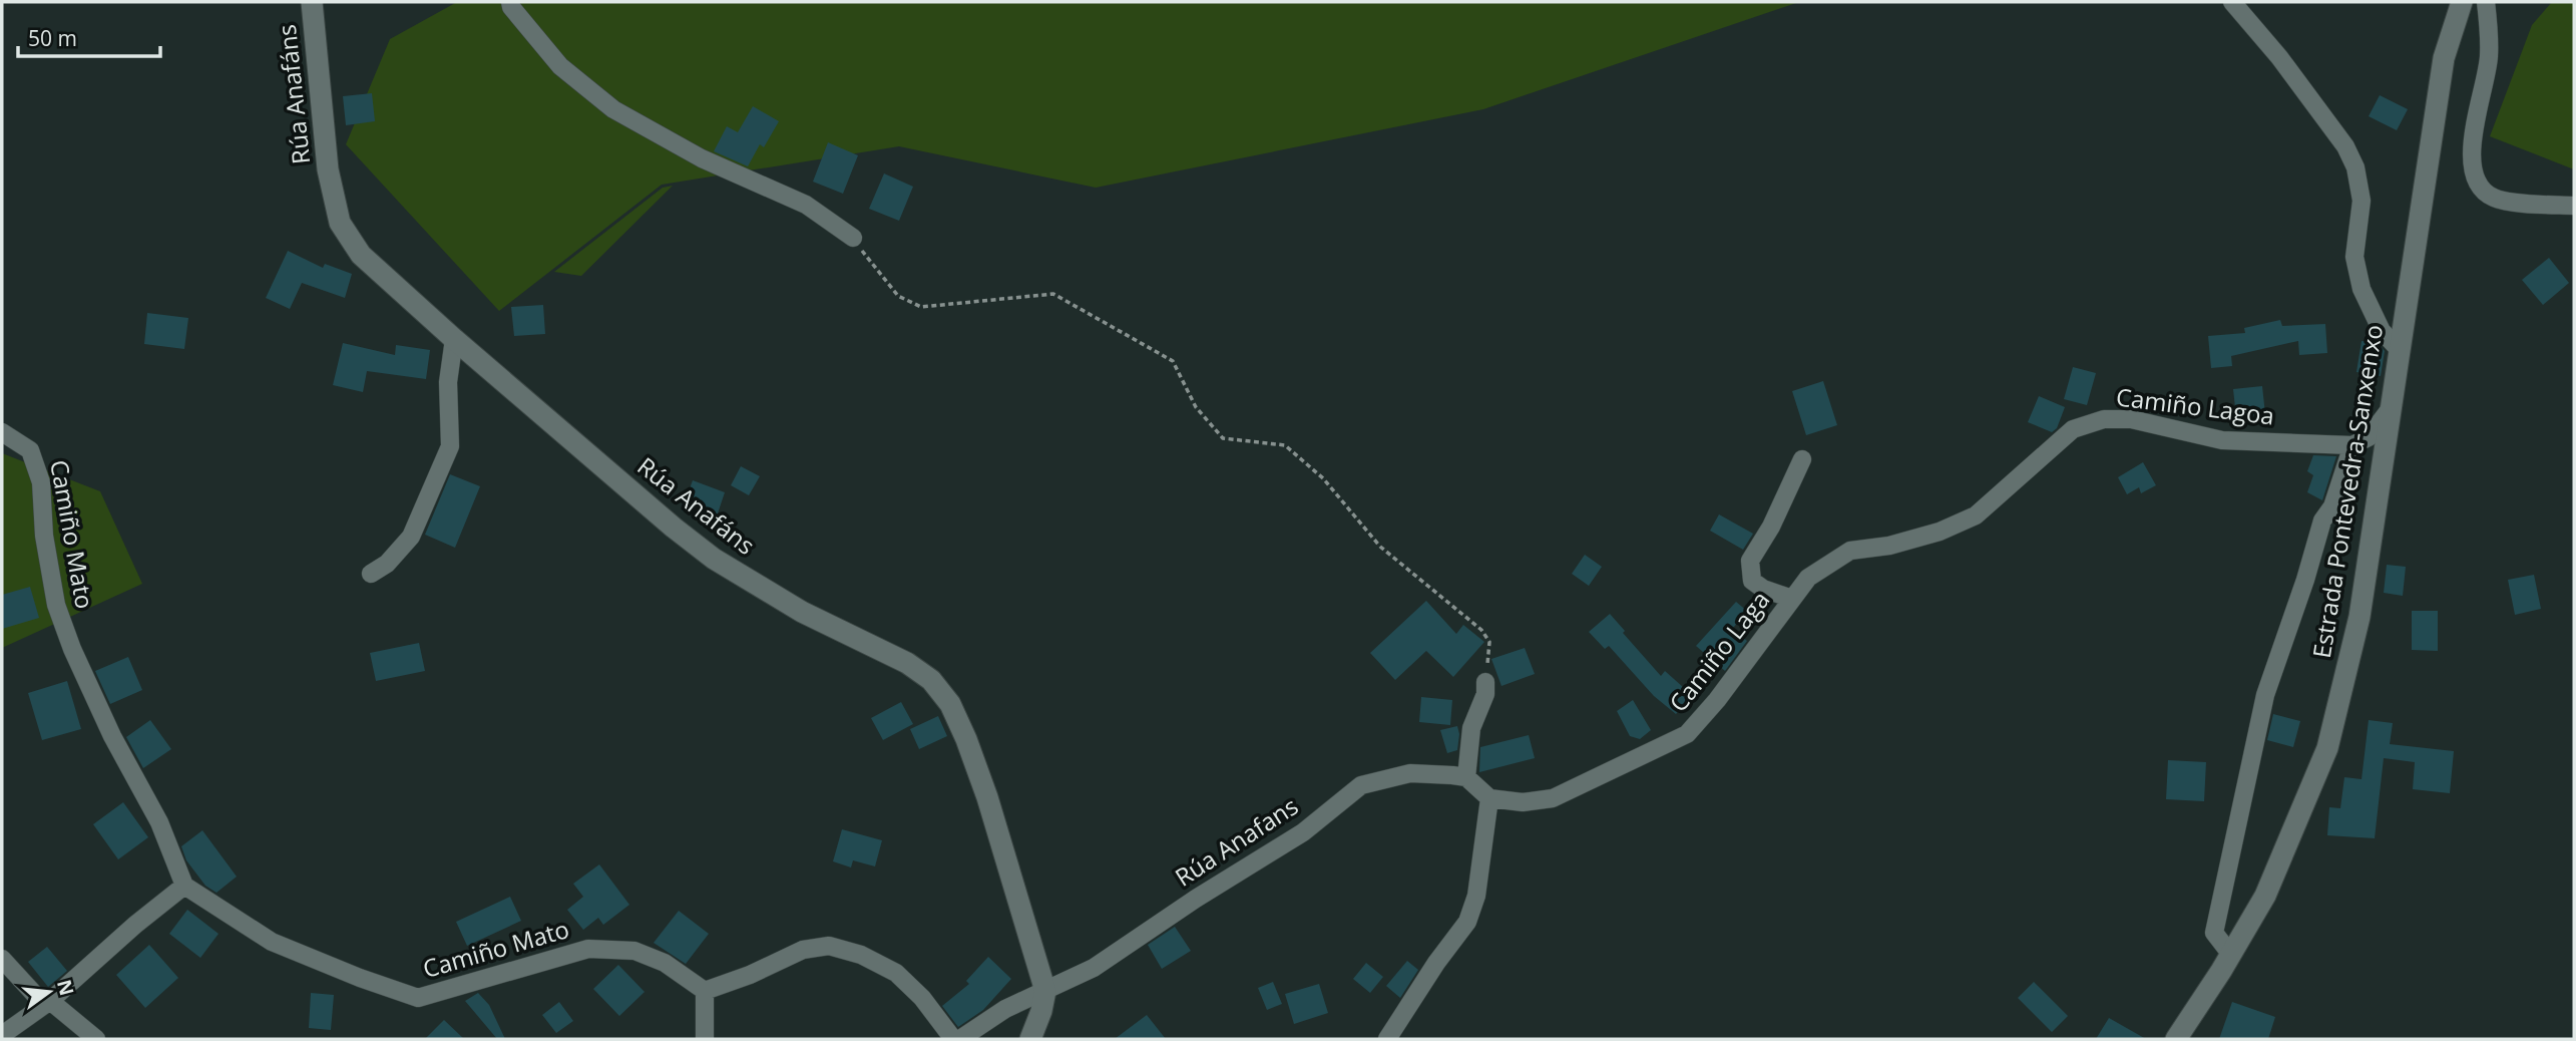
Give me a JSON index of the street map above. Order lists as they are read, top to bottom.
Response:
{
  "streets": {
    "street": [
      "Rúa Anafáns",
      "Camiño Lagoa",
      "Estrada Pontevedra-Sanxenxo",
      "Camiño Mato",
      "Camiño Laga",
      "Rúa Anafans"
    ]
  },
  "crossings": [
    ["Rúa Anafáns", "Rúa Anafans"],
    ["Camiño Lagoa", "Camiño Laga"]
  ],
  "scale_bar": "50 m",
  "north": "right"
}
